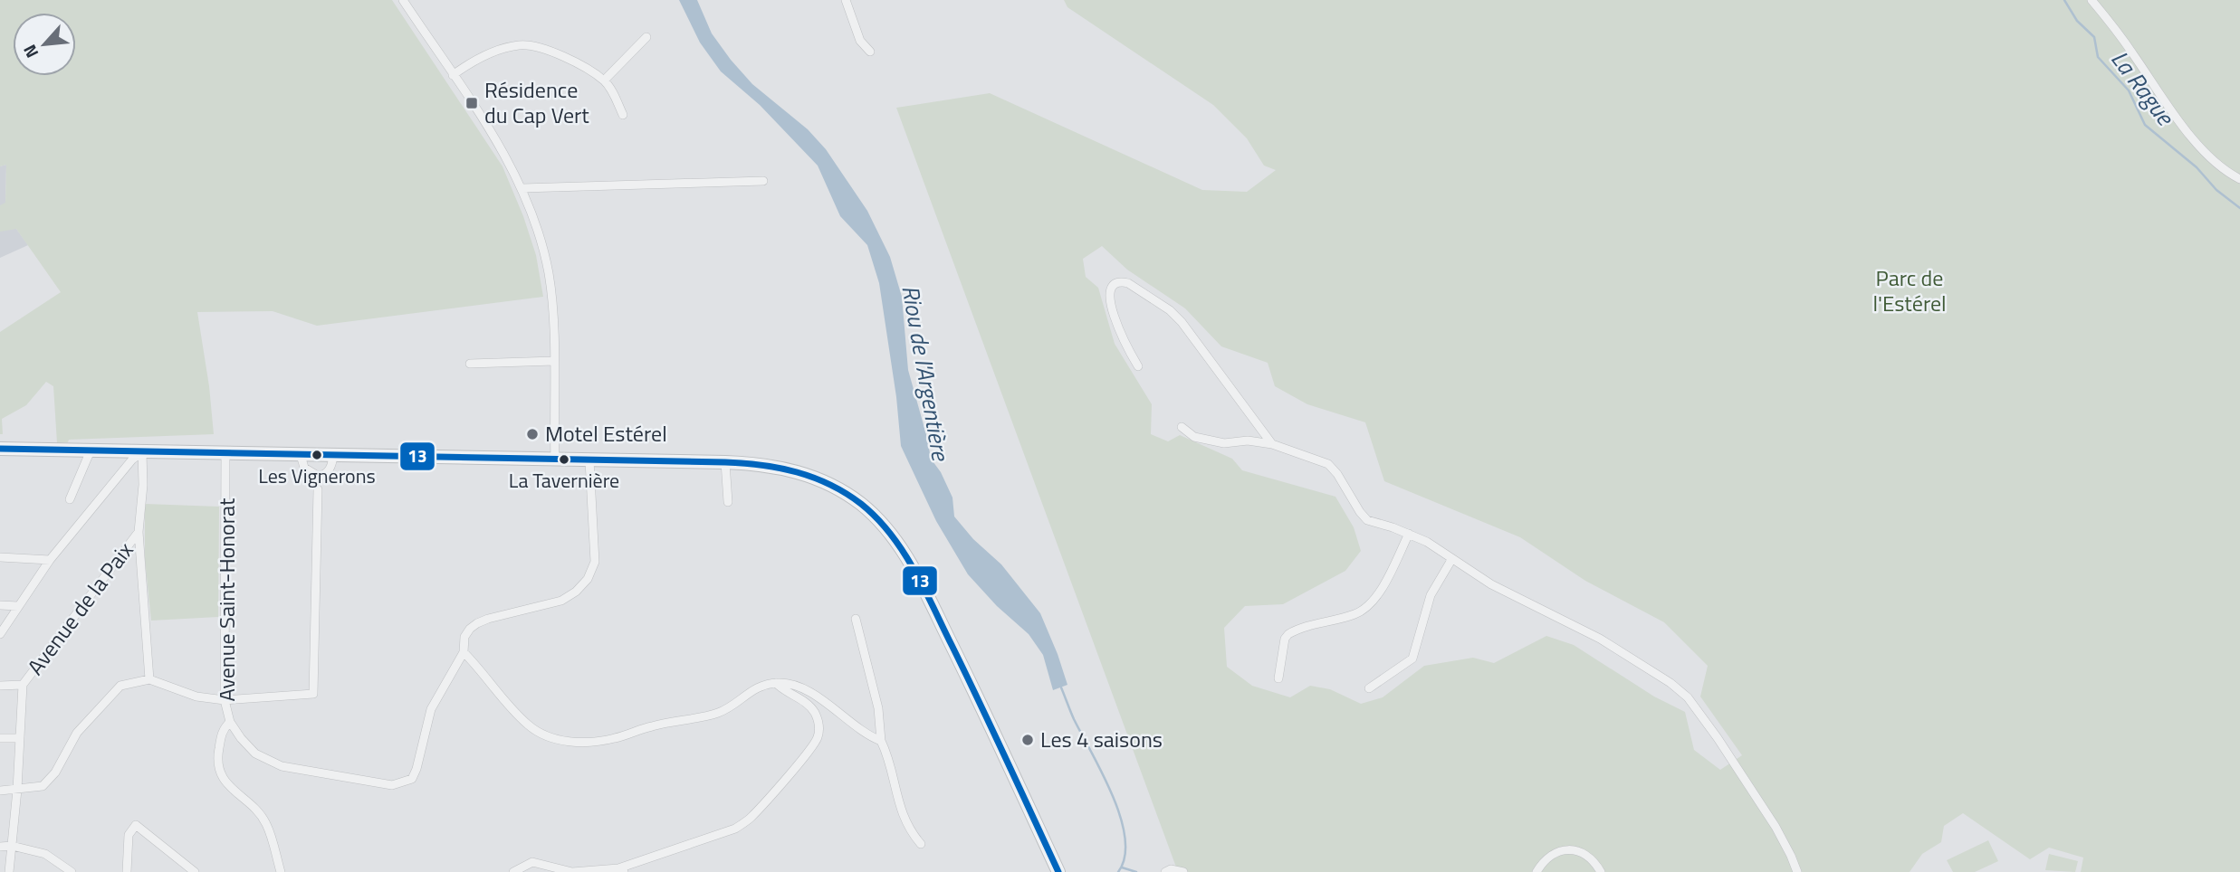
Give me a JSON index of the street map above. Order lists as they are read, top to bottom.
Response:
{
  "streets": {
    "street": ["Avenue Saint-Honorat", "Avenue de la Paix"]
  },
  "water": ["La Rague", "Riou de l'Argentière"],
  "parks": ["Parc de l'Estérel"],
  "places": {
    "transit": ["Résidence du Cap Vert"],
    "other": [
      "Motel Estérel",
      "Les Vignerons",
      "La Tavernière",
      "Les 4 saisons"
    ]
  },
  "lines": ["transit line 13"],
  "north": "bottom left"
}
